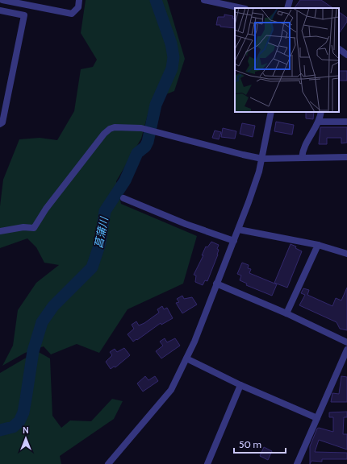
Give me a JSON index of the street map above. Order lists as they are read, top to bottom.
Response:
{
  "water": ["菖蒲川"],
  "scale_bar": "50 m",
  "north": "top"
}
